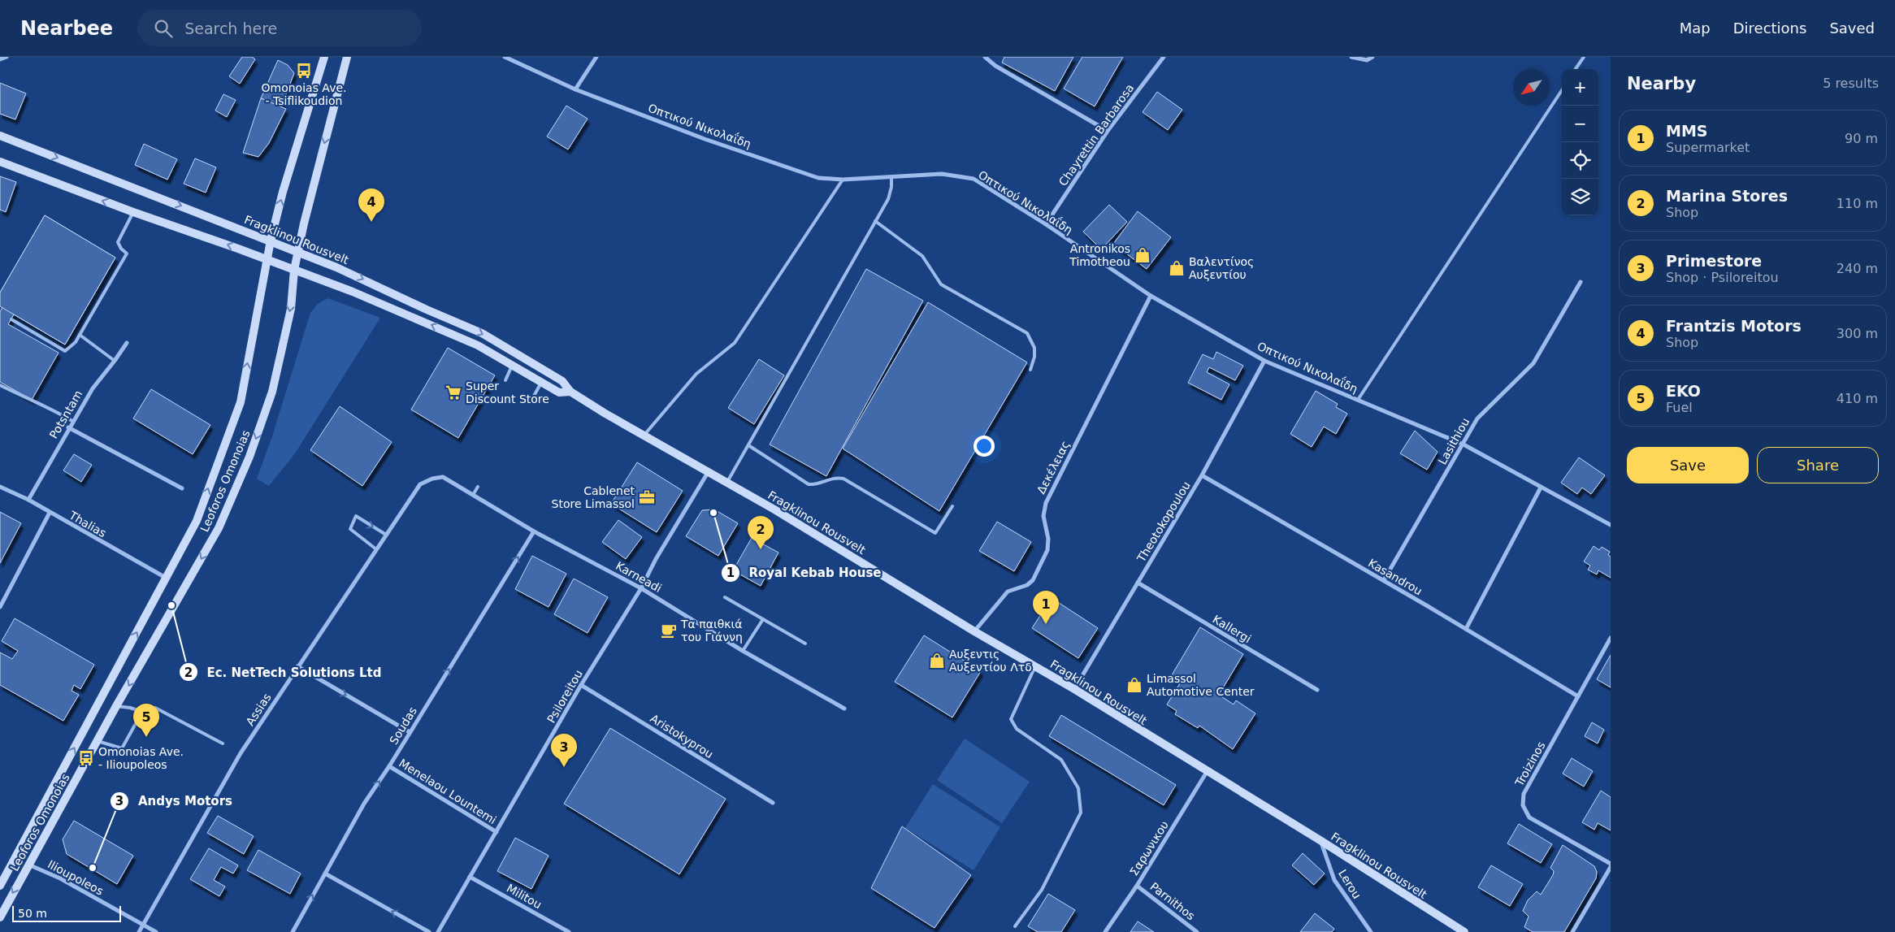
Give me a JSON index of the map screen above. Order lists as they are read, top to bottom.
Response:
{
  "streets": {
    "main road": ["Fragklinou Rousvelt", "Leoforos Omonoias"],
    "street": [
      "Οπτικού Νικολαΐδη",
      "Chayrettin Barbarosa",
      "Potsntam",
      "Lasithiou",
      "Δεκέλειας",
      "Theotokopoulou",
      "Thalias",
      "Karneadi",
      "Kasandrou",
      "Kallergi",
      "Psiloreitou",
      "Assias",
      "Soudas",
      "Aristokyprou",
      "Troizinos",
      "Menelaou Lountemi",
      "Σαρωνικου",
      "Ilioupoleos",
      "Lerou",
      "Militou",
      "Parnithos"
    ]
  },
  "crossings": [
    ["Οπτικού Νικολαΐδη", "Chayrettin Barbarosa"],
    ["Οπτικού Νικολαΐδη", "Lasithiou"],
    ["Οπτικού Νικολαΐδη", "Δεκέλειας"],
    ["Οπτικού Νικολαΐδη", "Theotokopoulou"],
    ["Fragklinou Rousvelt", "Δεκέλειας"],
    ["Fragklinou Rousvelt", "Leoforos Omonoias"],
    ["Fragklinou Rousvelt", "Theotokopoulou"],
    ["Fragklinou Rousvelt", "Psiloreitou"],
    ["Fragklinou Rousvelt", "Σαρωνικου"],
    ["Fragklinou Rousvelt", "Lerou"],
    ["Potsntam", "Thalias"],
    ["Lasithiou", "Kasandrou"],
    ["Leoforos Omonoias", "Thalias"],
    ["Leoforos Omonoias", "Ilioupoleos"],
    ["Theotokopoulou", "Kasandrou"],
    ["Theotokopoulou", "Kallergi"],
    ["Karneadi", "Psiloreitou"],
    ["Karneadi", "Assias"],
    ["Karneadi", "Soudas"],
    ["Kasandrou", "Troizinos"],
    ["Psiloreitou", "Aristokyprou"],
    ["Psiloreitou", "Menelaou Lountemi"],
    ["Psiloreitou", "Militou"],
    ["Assias", "Ilioupoleos"],
    ["Soudas", "Menelaou Lountemi"],
    ["Σαρωνικου", "Parnithos"]
  ],
  "one_way": ["Soudas"],
  "places": {
    "bus stop": ["Omonoias Ave. - Tsiflikoudion", "Omonoias Ave. - Ilioupoleos"],
    "shop": [
      "Antronikos Timotheou",
      "Βαλεντίνος Αυξεντίου",
      "Αυξεντις Αυξεντίου Λτδ",
      "Limassol Automotive Center"
    ],
    "supermarket": ["Super Discount Store"],
    "office": ["Cablenet Store Limassol"],
    "other": ["Royal Kebab House", "Ec. NetTech Solutions Ltd", "Andys Motors"],
    "cafe": ["Τα παιθκιά του Γιάννη"]
  },
  "scale_bar": "50 m",
  "north": "bottom left",
  "page": {
    "header": "Nearbee",
    "search": "Search here",
    "nav": ["Map", "Directions", "Saved"],
    "heading": ["Nearby", "5 results"],
    "map_buttons": ["+", "−"],
    "list": [
      {
        "mark": "1",
        "name": "MMS",
        "note": "Supermarket",
        "value": "90 m"
      },
      {
        "mark": "2",
        "name": "Marina Stores",
        "note": "Shop",
        "value": "110 m"
      },
      {
        "mark": "3",
        "name": "Primestore",
        "note": "Shop · Psiloreitou",
        "value": "240 m"
      },
      {
        "mark": "4",
        "name": "Frantzis Motors",
        "note": "Shop",
        "value": "300 m"
      },
      {
        "mark": "5",
        "name": "EKO",
        "note": "Fuel",
        "value": "410 m"
      }
    ],
    "pins": [
      "4",
      "2",
      "1",
      "5",
      "3"
    ],
    "buttons": ["Save", "Share"],
    "scale": "50 m"
  }
}
